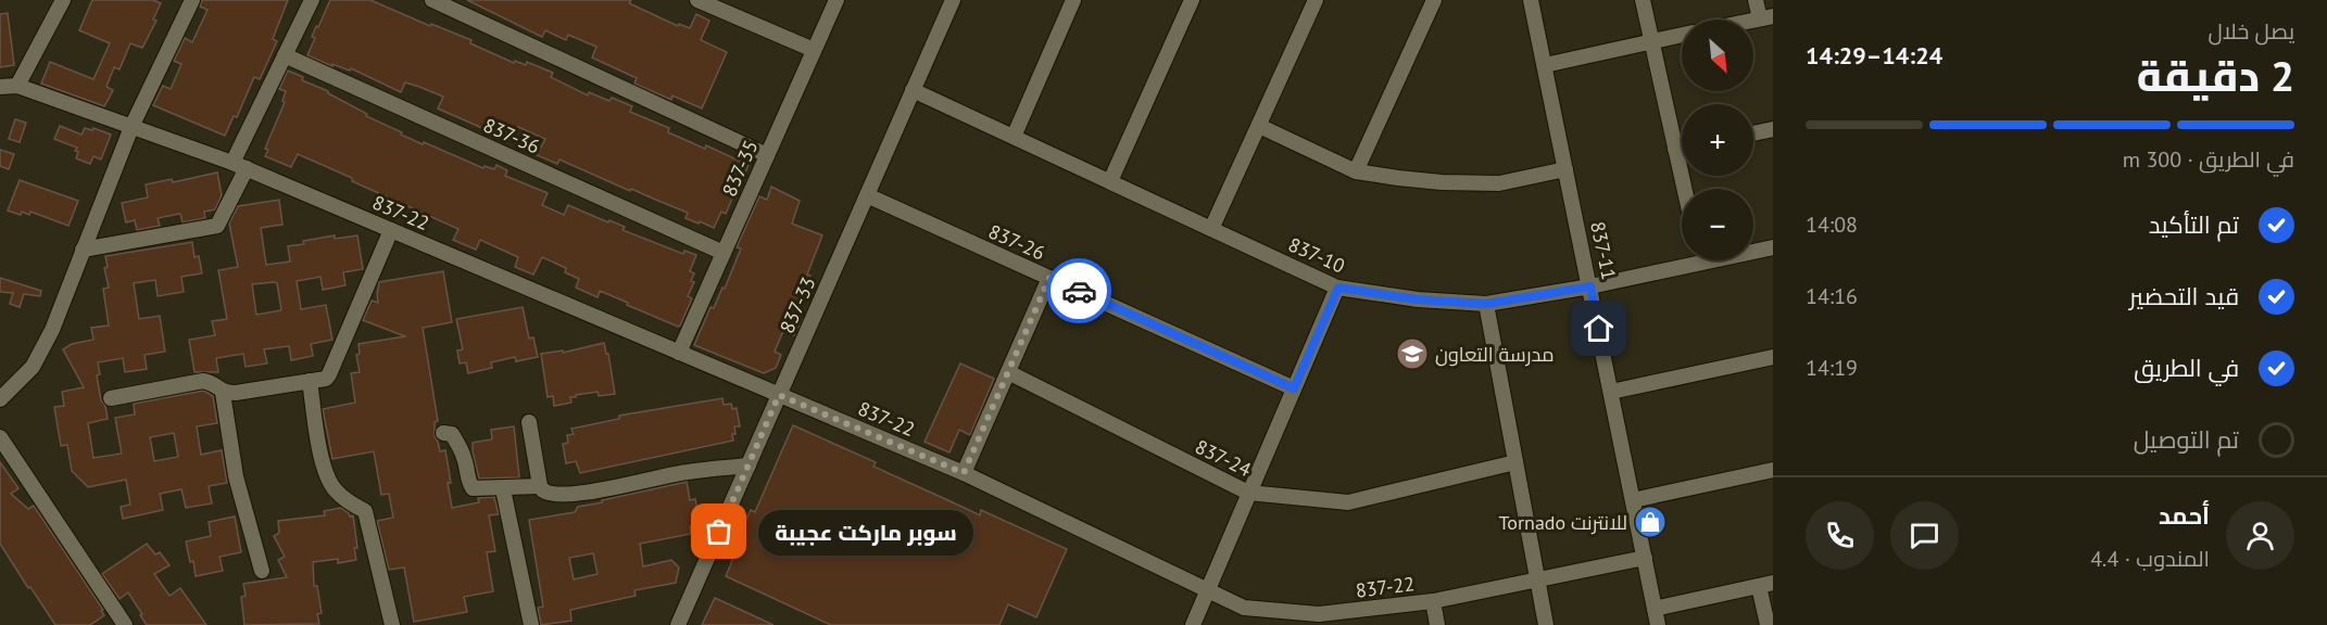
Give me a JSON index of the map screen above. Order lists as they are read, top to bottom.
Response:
{
  "streets": {
    "street": [
      "837-36",
      "837-35",
      "837-22",
      "837-26",
      "837-11",
      "837-10",
      "837-33",
      "837-24"
    ]
  },
  "crossings": [
    ["837-36", "837-35"],
    ["837-35", "837-22"],
    ["837-22", "837-11"],
    ["837-22", "837-33"],
    ["837-26", "837-33"],
    ["837-11", "837-10"],
    ["837-10", "837-33"]
  ],
  "places": {
    "school or university": ["مدرسة التعاون"],
    "shop": ["Tornado للانترنت"],
    "other": ["سوبر ماركت عجيبة"]
  },
  "north": "bottom right",
  "page": {
    "heading": ["2 دقيقة", "يصل خلال", "14:24–14:29"],
    "panel": ["أحمد", "المندوب · 4.4"],
    "map_buttons": ["+", "−"],
    "bar": "في الطريق · 300 m",
    "list": [
      ["تم التأكيد", "14:08"],
      ["قيد التحضير", "14:16"],
      ["في الطريق", "14:19"],
      "تم التوصيل"
    ],
    "bubble": "سوبر ماركت عجيبة"
  }
}
